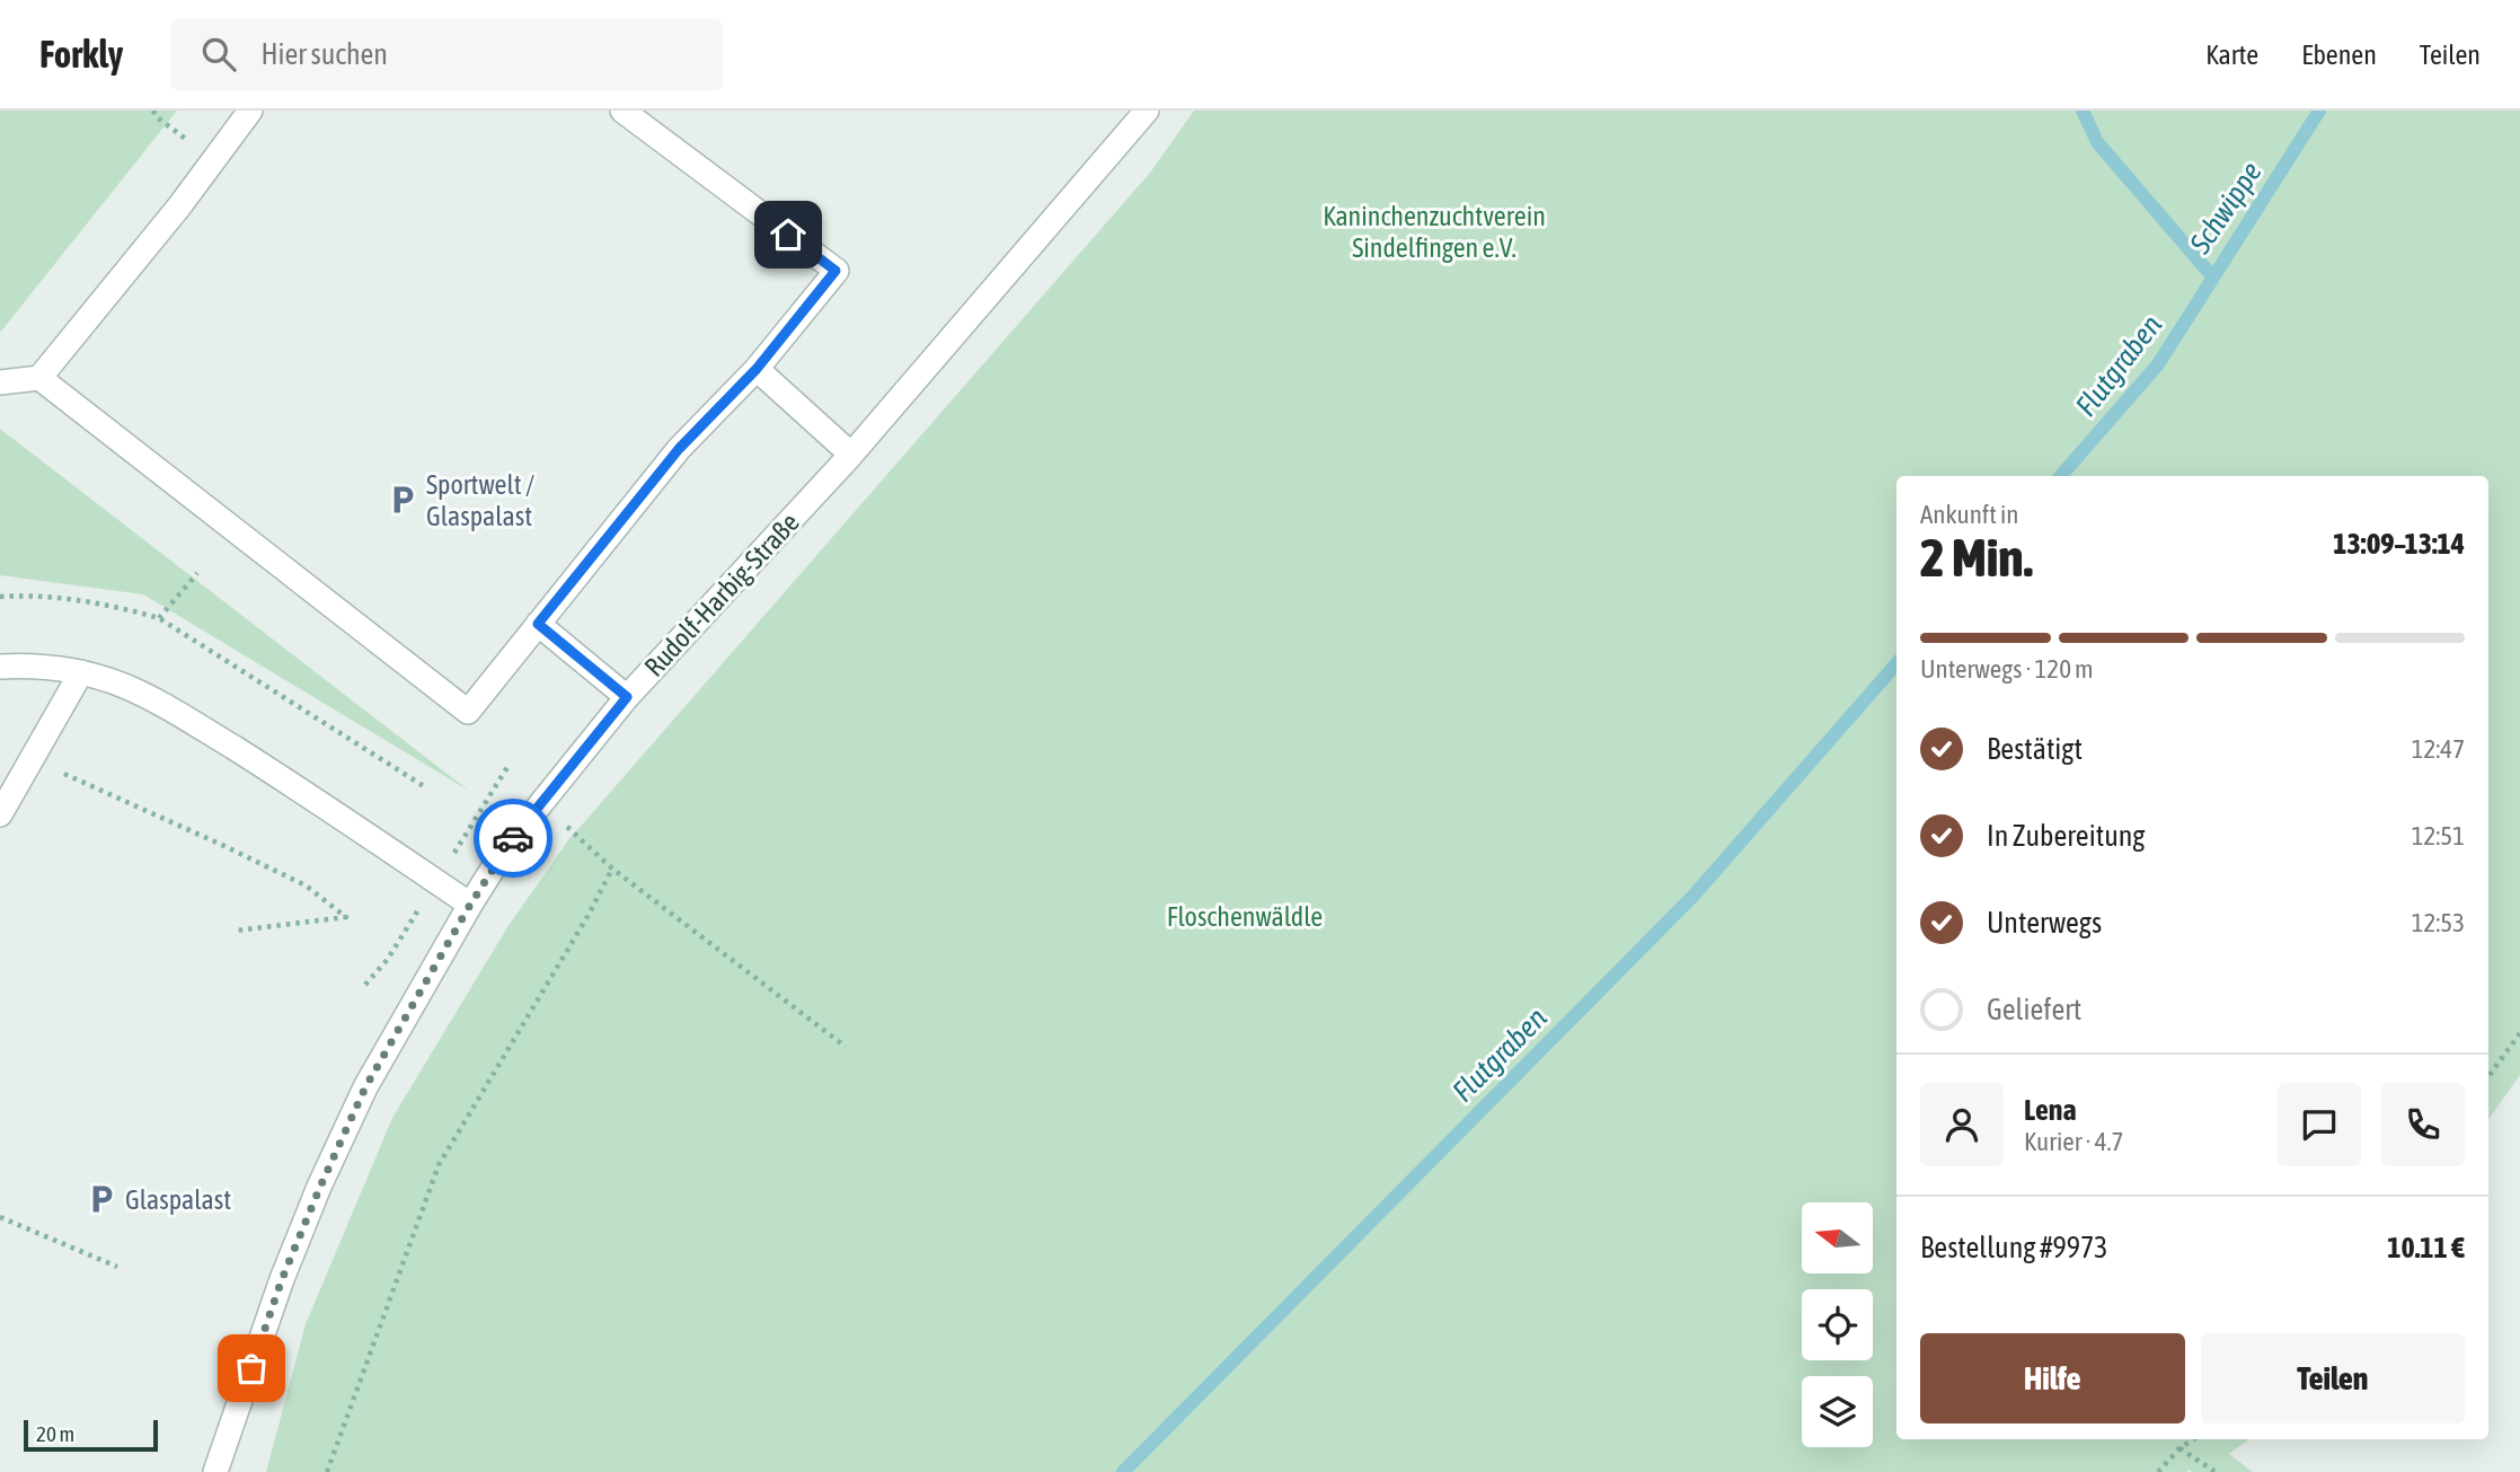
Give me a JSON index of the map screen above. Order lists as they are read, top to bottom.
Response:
{
  "streets": {
    "street": ["Rudolf-Harbig-Straße"]
  },
  "water": ["Schwippe", "Flutgraben"],
  "parks": ["Kaninchenzuchtverein Sindelfingen e.V.", "Floschenwäldle"],
  "places": {
    "parking": ["Sportwelt / Glaspalast", "Glaspalast"]
  },
  "scale_bar": "20 m",
  "north": "left",
  "page": {
    "header": "Forkly",
    "search": "Hier suchen",
    "nav": ["Karte", "Ebenen", "Teilen"],
    "heading": ["2 Min.", "Ankunft in", "13:09–13:14"],
    "panel": [
      "Lena",
      "Kurier · 4.7",
      "Bestellung #9973",
      "10.11 €"
    ],
    "bar": "Unterwegs · 120 m",
    "list": [
      ["Bestätigt", "12:47"],
      ["In Zubereitung", "12:51"],
      ["Unterwegs", "12:53"],
      "Geliefert"
    ],
    "buttons": ["Hilfe", "Teilen"],
    "scale": "20 m"
  }
}
